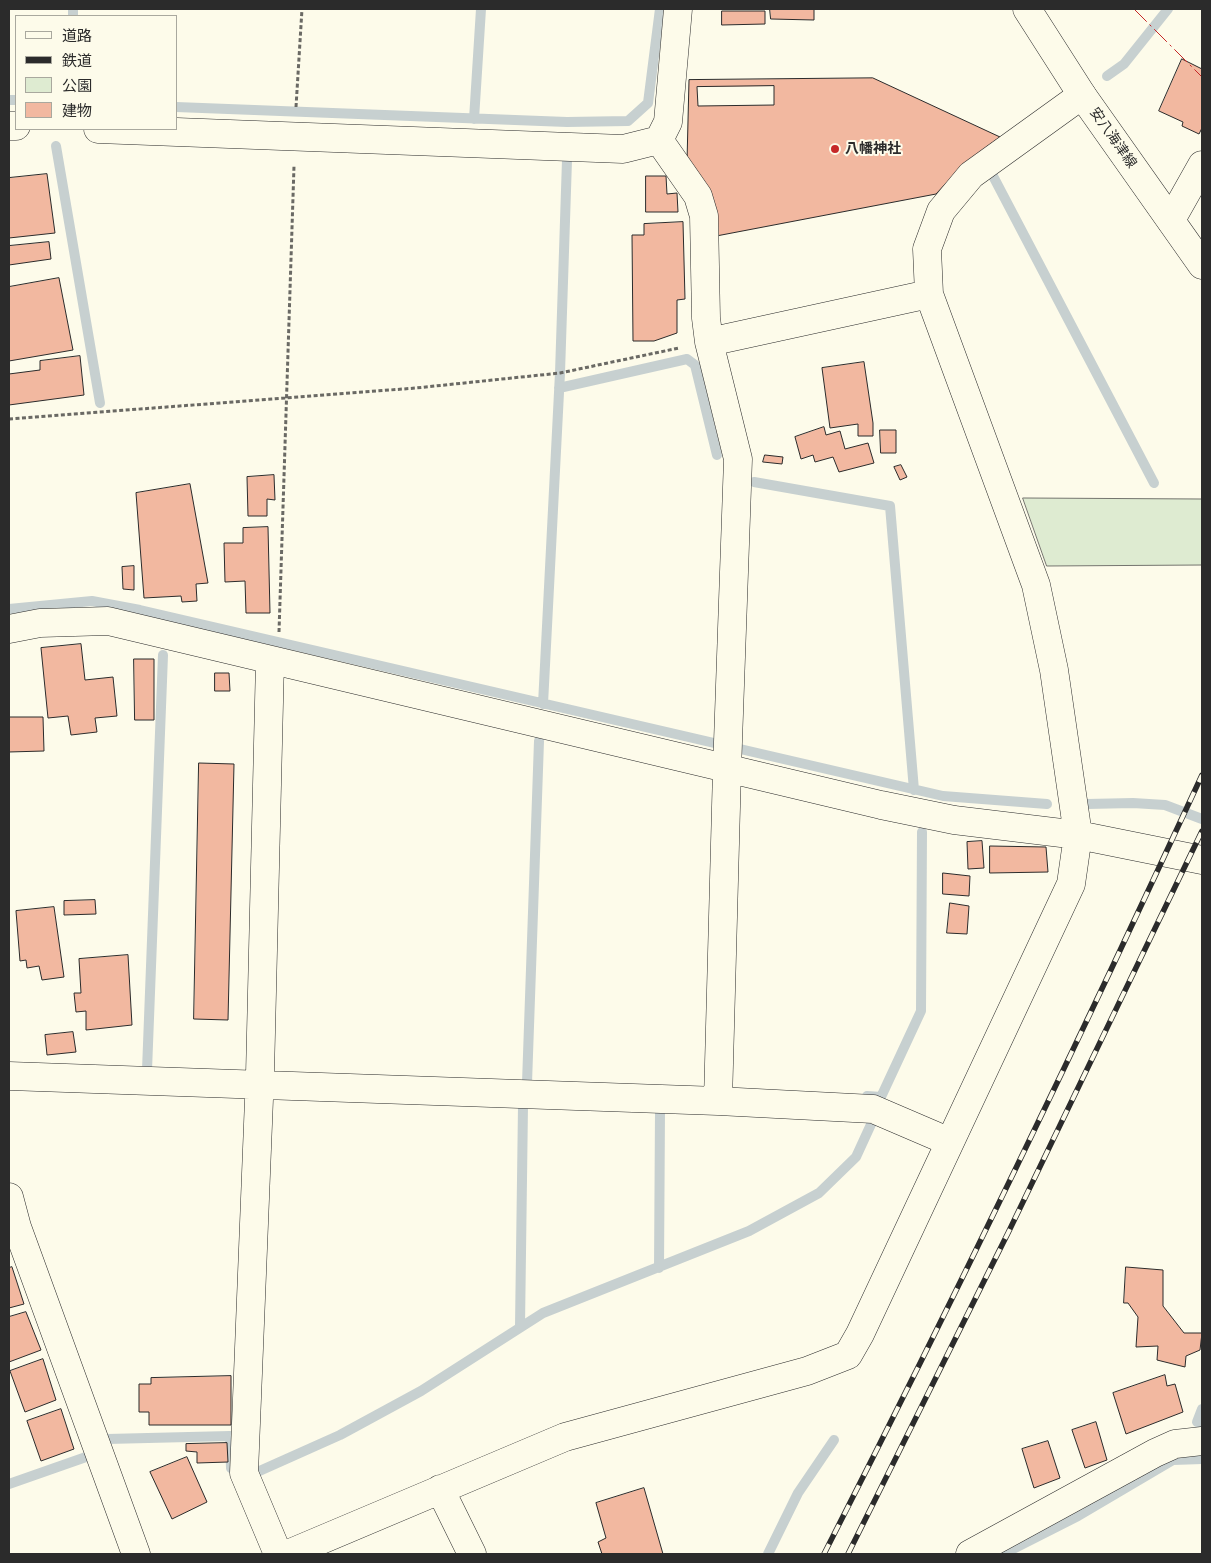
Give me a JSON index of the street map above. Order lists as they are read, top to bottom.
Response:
{
  "streets": {
    "street": ["安八海津線"]
  },
  "places": ["八幡神社"],
  "legend": [
    "道路",
    "鉄道",
    "公園",
    "建物"
  ]
}
